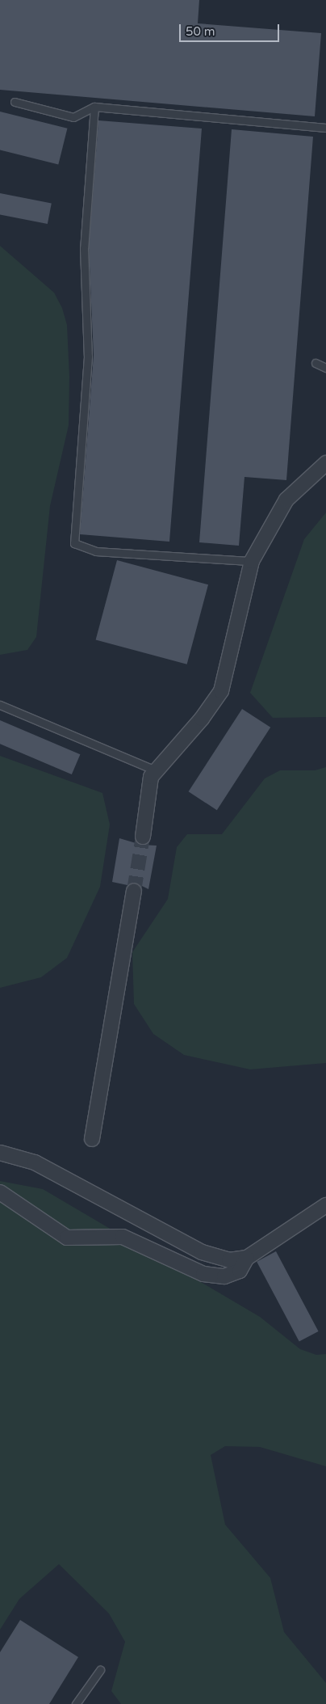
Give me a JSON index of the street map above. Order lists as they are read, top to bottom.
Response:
{
  "scale_bar": "50 m"
}
